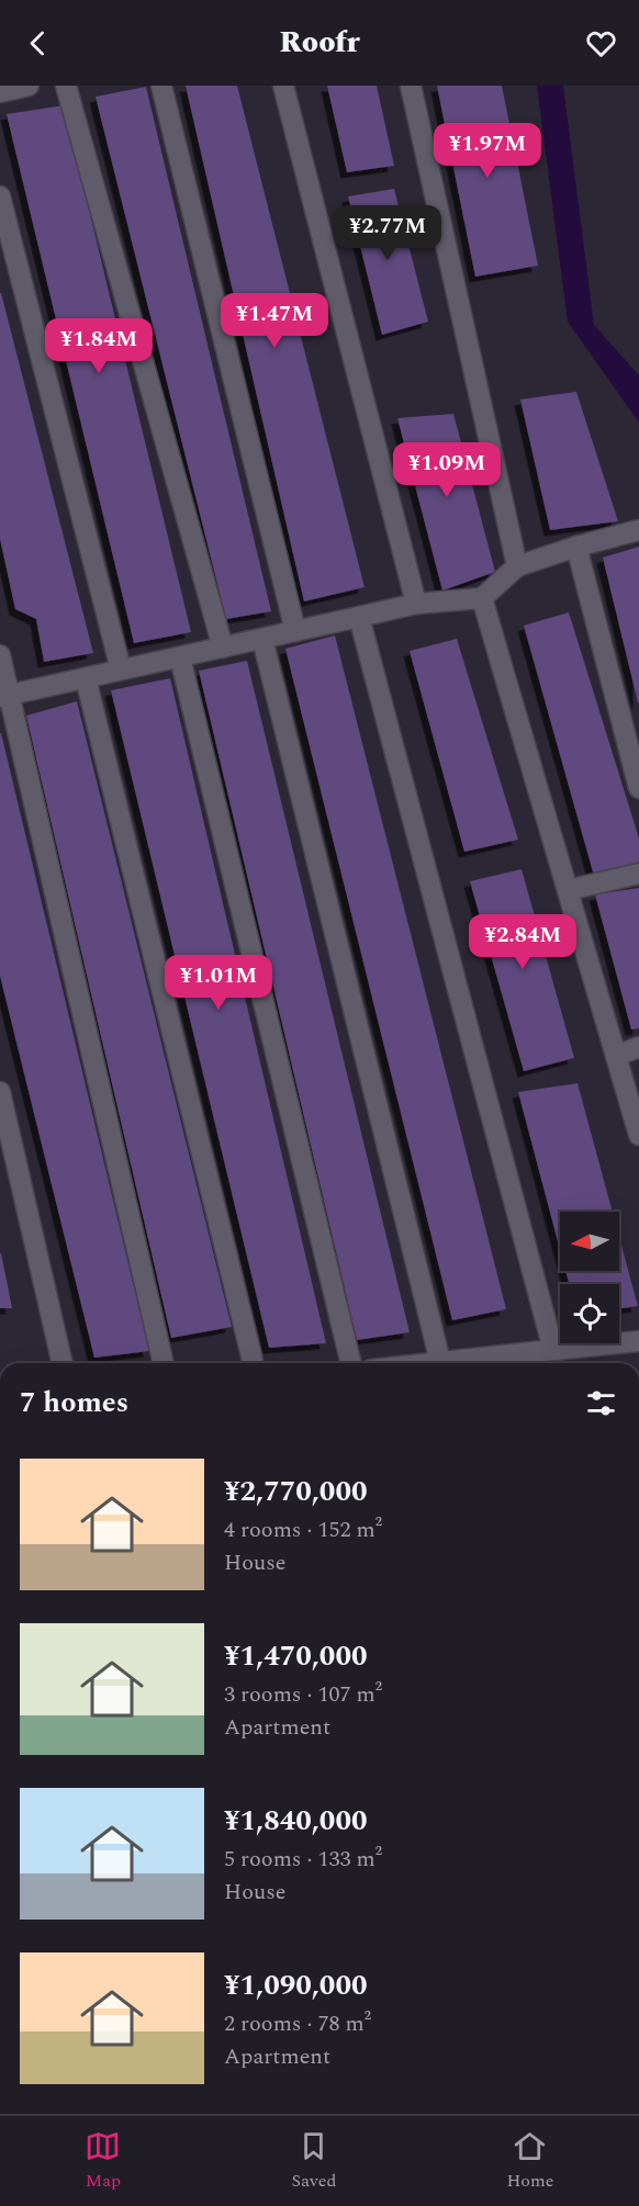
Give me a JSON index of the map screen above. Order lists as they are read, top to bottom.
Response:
{
  "north": "left",
  "page": {
    "header": "Roofr",
    "price": [
      "¥1.97M",
      "¥2.77M",
      "¥1.47M",
      "¥1.84M",
      "¥1.09M",
      "¥2.84M",
      "¥1.01M"
    ],
    "heading": "7 homes",
    "list": [
      {
        "name": "¥2,770,000",
        "note": "4 rooms · 152 m² · House"
      },
      {
        "name": "¥1,470,000",
        "note": "3 rooms · 107 m² · Apartment"
      },
      {
        "name": "¥1,840,000",
        "note": "5 rooms · 133 m² · House"
      },
      {
        "name": "¥1,090,000",
        "note": "2 rooms · 78 m² · Apartment"
      }
    ],
    "tabs": ["Map", "Saved", "Home"]
  }
}
